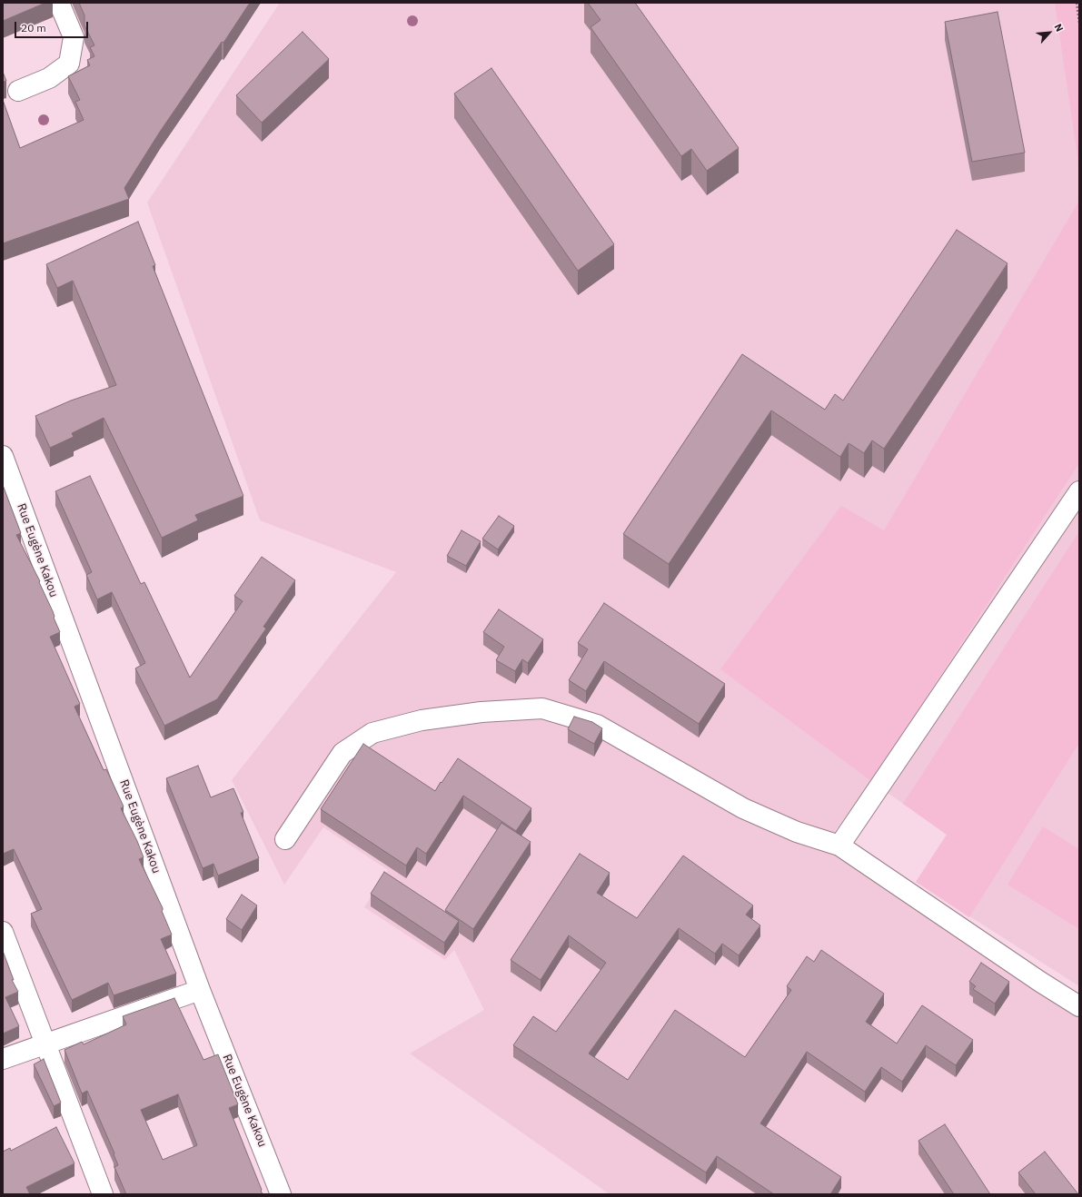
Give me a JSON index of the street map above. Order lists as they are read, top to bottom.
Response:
{
  "streets": {
    "street": ["Rue Eugène Kakou"]
  },
  "scale_bar": "20 m",
  "north": "top right"
}
